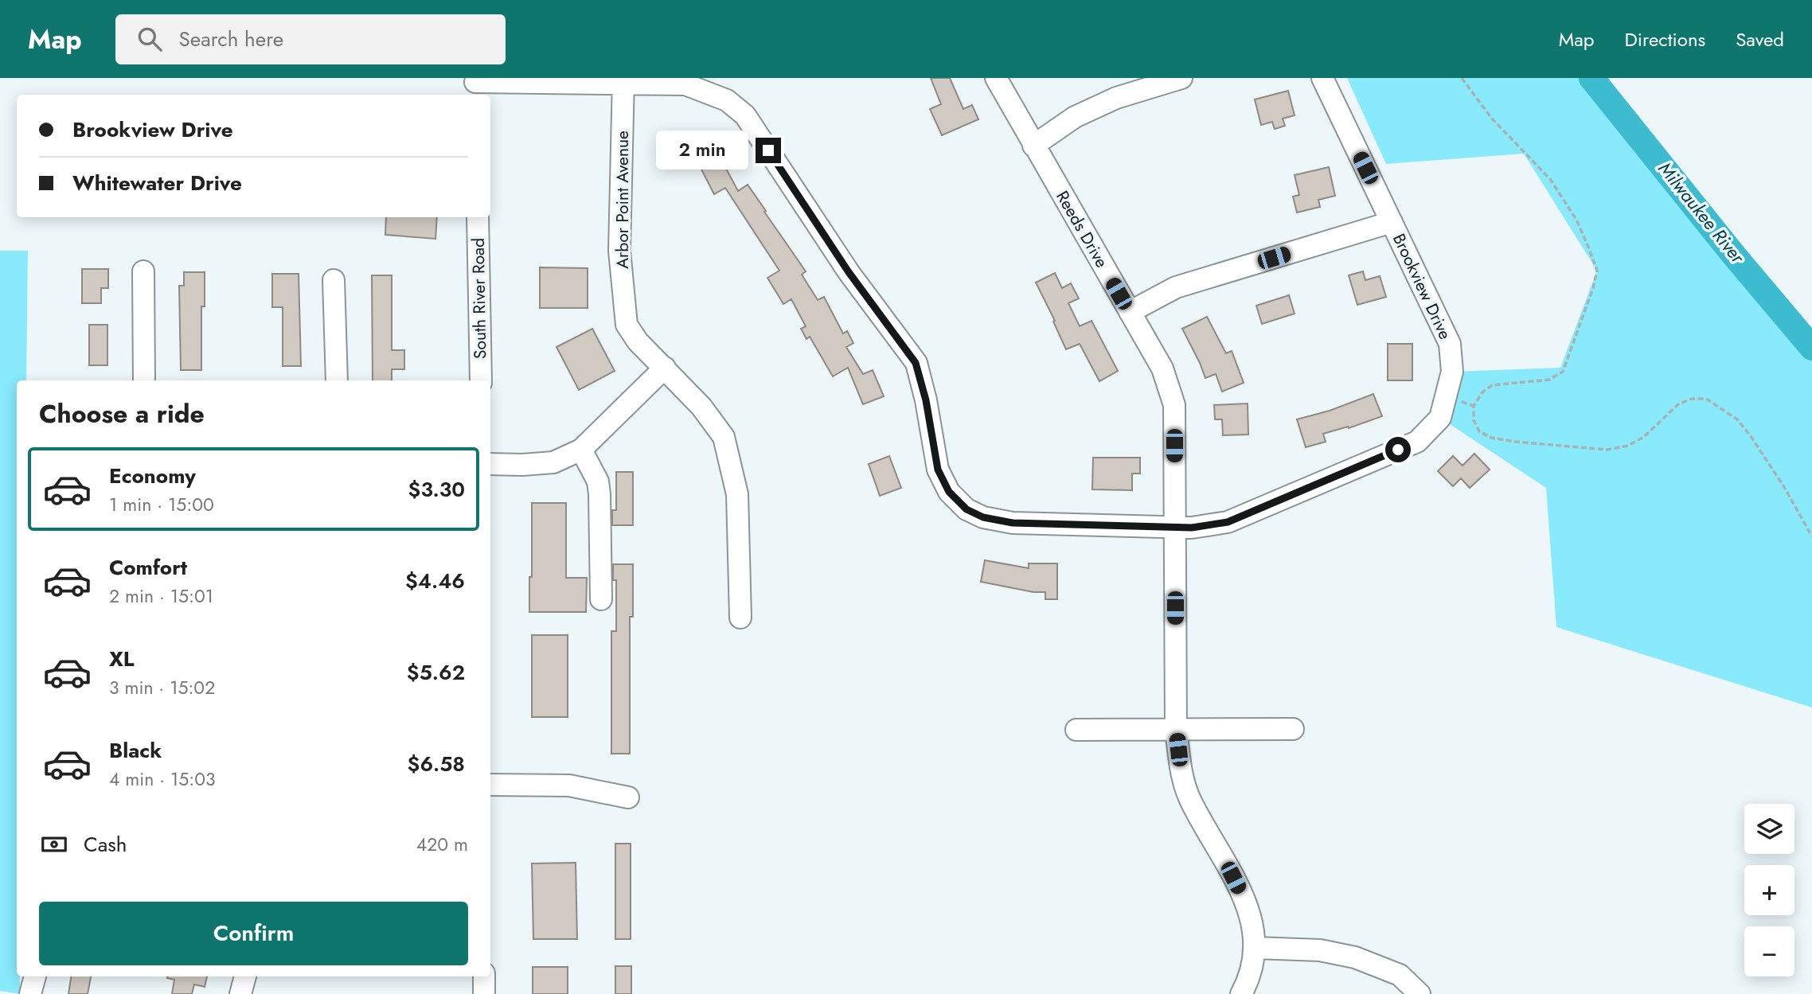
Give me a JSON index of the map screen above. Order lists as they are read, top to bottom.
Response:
{
  "streets": {
    "street": [
      "Arbor Point Avenue",
      "Reeds Drive",
      "Brookview Drive",
      "South River Road"
    ]
  },
  "crossings": [
    ["Arbor Point Avenue", "Brookview Drive"],
    ["Reeds Drive", "Brookview Drive"]
  ],
  "water": ["Milwaukee River"],
  "page": {
    "header": "Map",
    "search": "Search here",
    "nav": ["Map", "Directions", "Saved"],
    "banner": ["Brookview Drive", "Whitewater Drive"],
    "bubble": "2 min",
    "heading": "Choose a ride",
    "list": [
      {
        "name": "Economy",
        "note": "1 min · 15:00",
        "value": "$3.30"
      },
      {
        "name": "Comfort",
        "note": "2 min · 15:01",
        "value": "$4.46"
      },
      {
        "name": "XL",
        "note": "3 min · 15:02",
        "value": "$5.62"
      },
      {
        "name": "Black",
        "note": "4 min · 15:03",
        "value": "$6.58"
      }
    ],
    "map_buttons": ["+", "−"],
    "pay": ["Cash", "420 m"],
    "buttons": "Confirm"
  }
}
